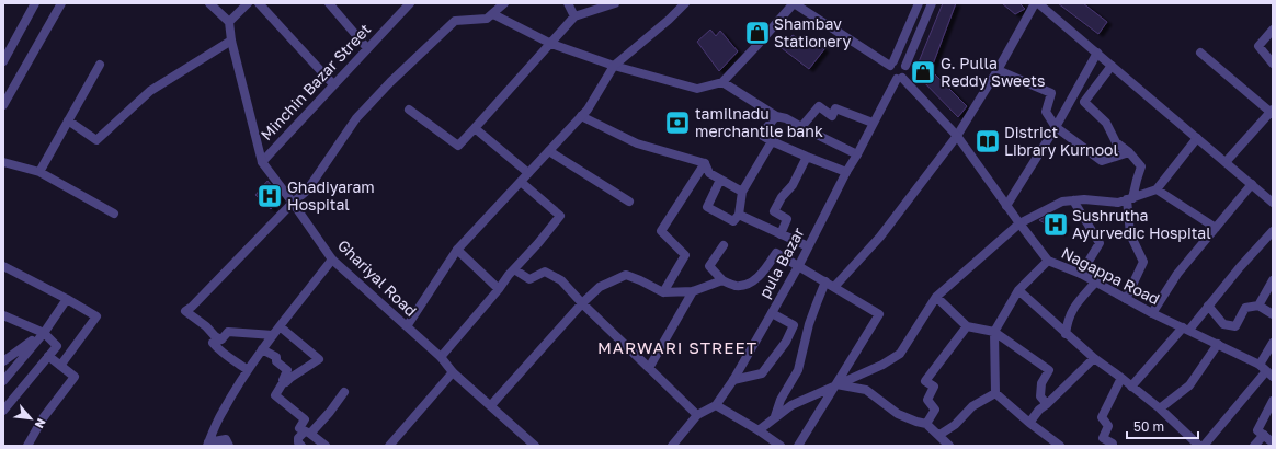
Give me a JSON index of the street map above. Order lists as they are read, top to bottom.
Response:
{
  "streets": {
    "street": [
      "Minchin Bazar Street",
      "pula Bazar",
      "Nagappa Road",
      "Ghariyal Road"
    ]
  },
  "crossings": [
    ["Minchin Bazar Street", "Ghariyal Road"],
    ["pula Bazar", "Nagappa Road"]
  ],
  "districts": ["MARWARI STREET"],
  "places": {
    "shop": ["Shambav Stationery", "G. Pulla Reddy Sweets"],
    "bank": ["tamilnadu merchantile bank"],
    "library": ["District Library Kurnool"],
    "hospital": ["Ghadiyaram Hospital", "Sushrutha Ayurvedic Hospital"]
  },
  "scale_bar": "50 m",
  "north": "bottom right"
}
